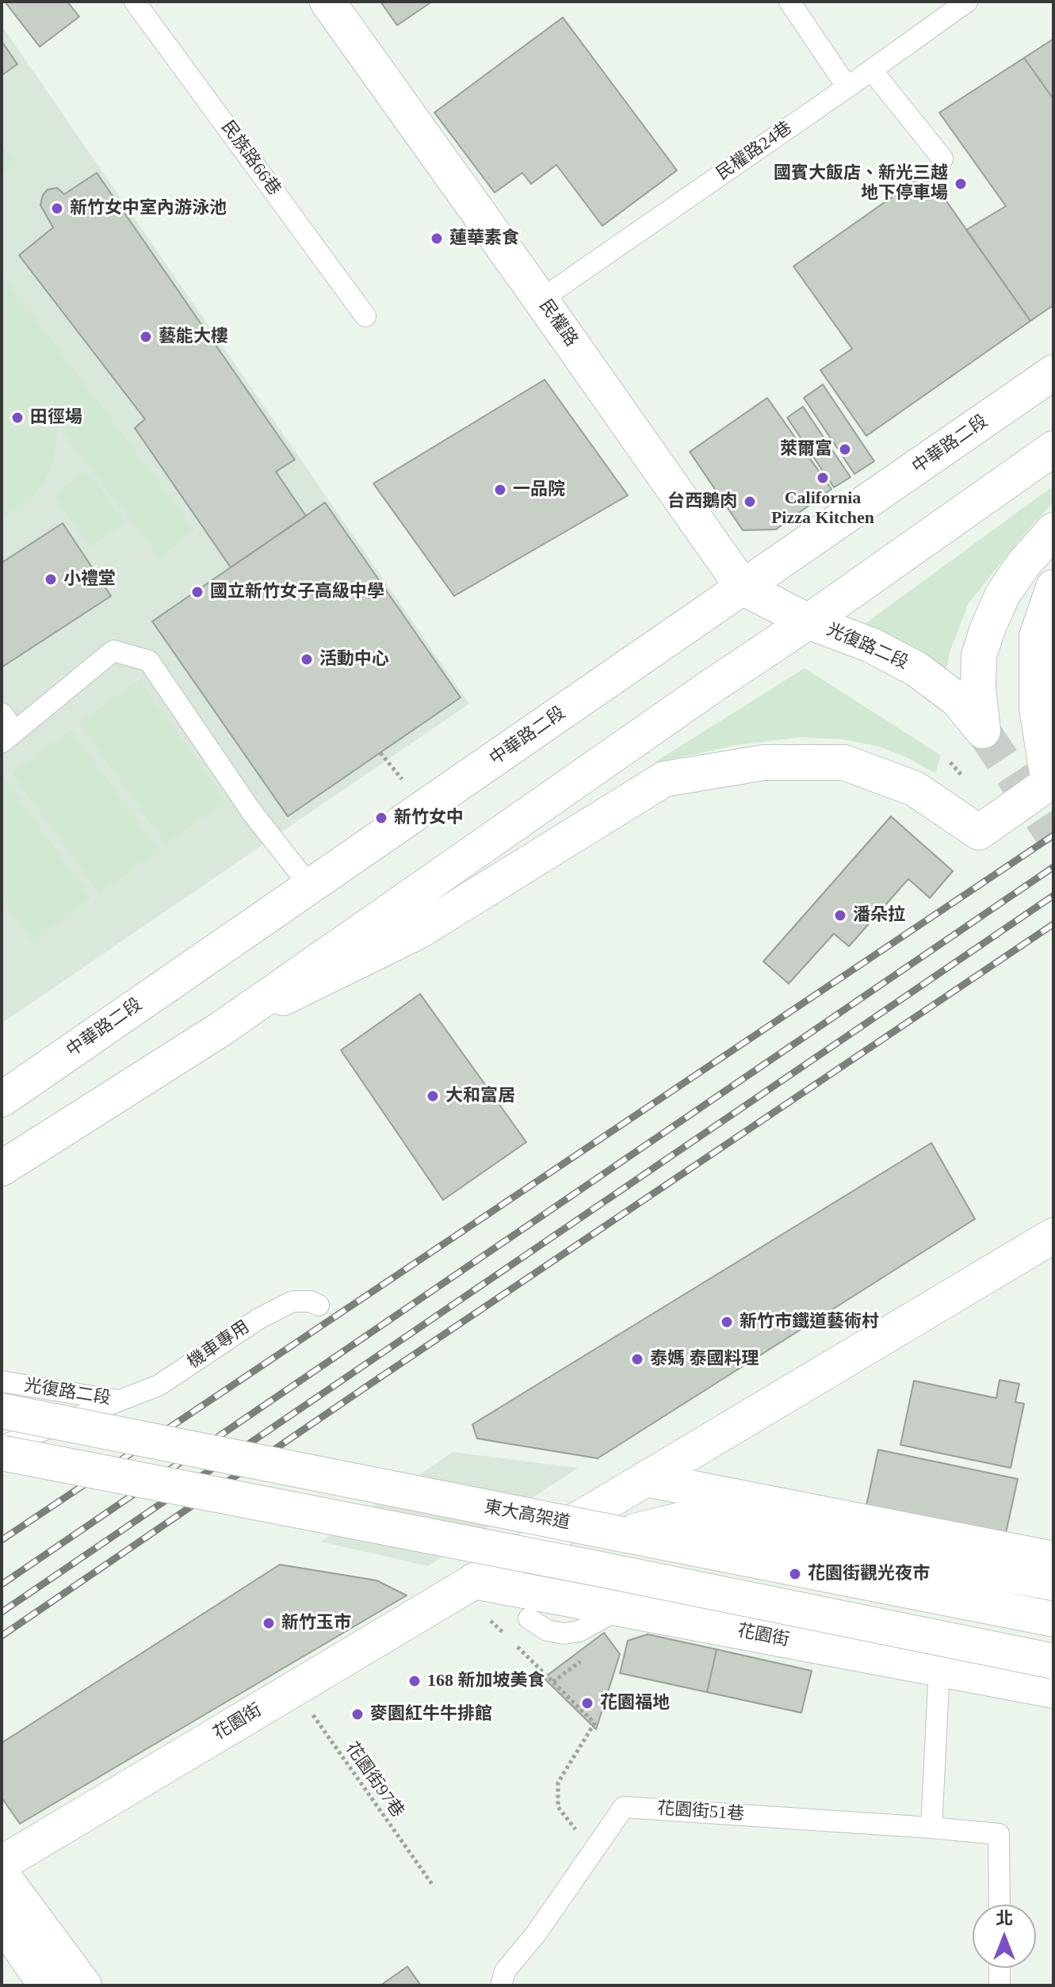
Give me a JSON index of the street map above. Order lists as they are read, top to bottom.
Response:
{
  "streets": {
    "street": [
      "民權路",
      "中華路二段",
      "光復路二段",
      "東大高架道",
      "花園街"
    ],
    "lane": [
      "民權路24巷",
      "民族路66巷",
      "機車專用",
      "花園街51巷"
    ],
    "path": ["花園街97巷"]
  },
  "crossings": [
    ["民權路24巷", "民權路"],
    ["民權路", "中華路二段"],
    ["民權路", "光復路二段"],
    ["光復路二段", "機車專用"],
    ["花園街", "花園街97巷"]
  ],
  "places": [
    "國賓大飯店、新光三越 地下停車場",
    "新竹女中室內游泳池",
    "蓮華素食",
    "藝能大樓",
    "田徑場",
    "萊爾富",
    "California Pizza Kitchen",
    "一品院",
    "台西鵝肉",
    "小禮堂",
    "國立新竹女子高級中學",
    "活動中心",
    "新竹女中",
    "潘朵拉",
    "大和富居",
    "新竹市鐵道藝術村",
    "泰媽 泰國料理",
    "花園街觀光夜市",
    "新竹玉市",
    "168 新加坡美食",
    "花園福地",
    "麥園紅牛牛排館"
  ],
  "north": "top"
}
